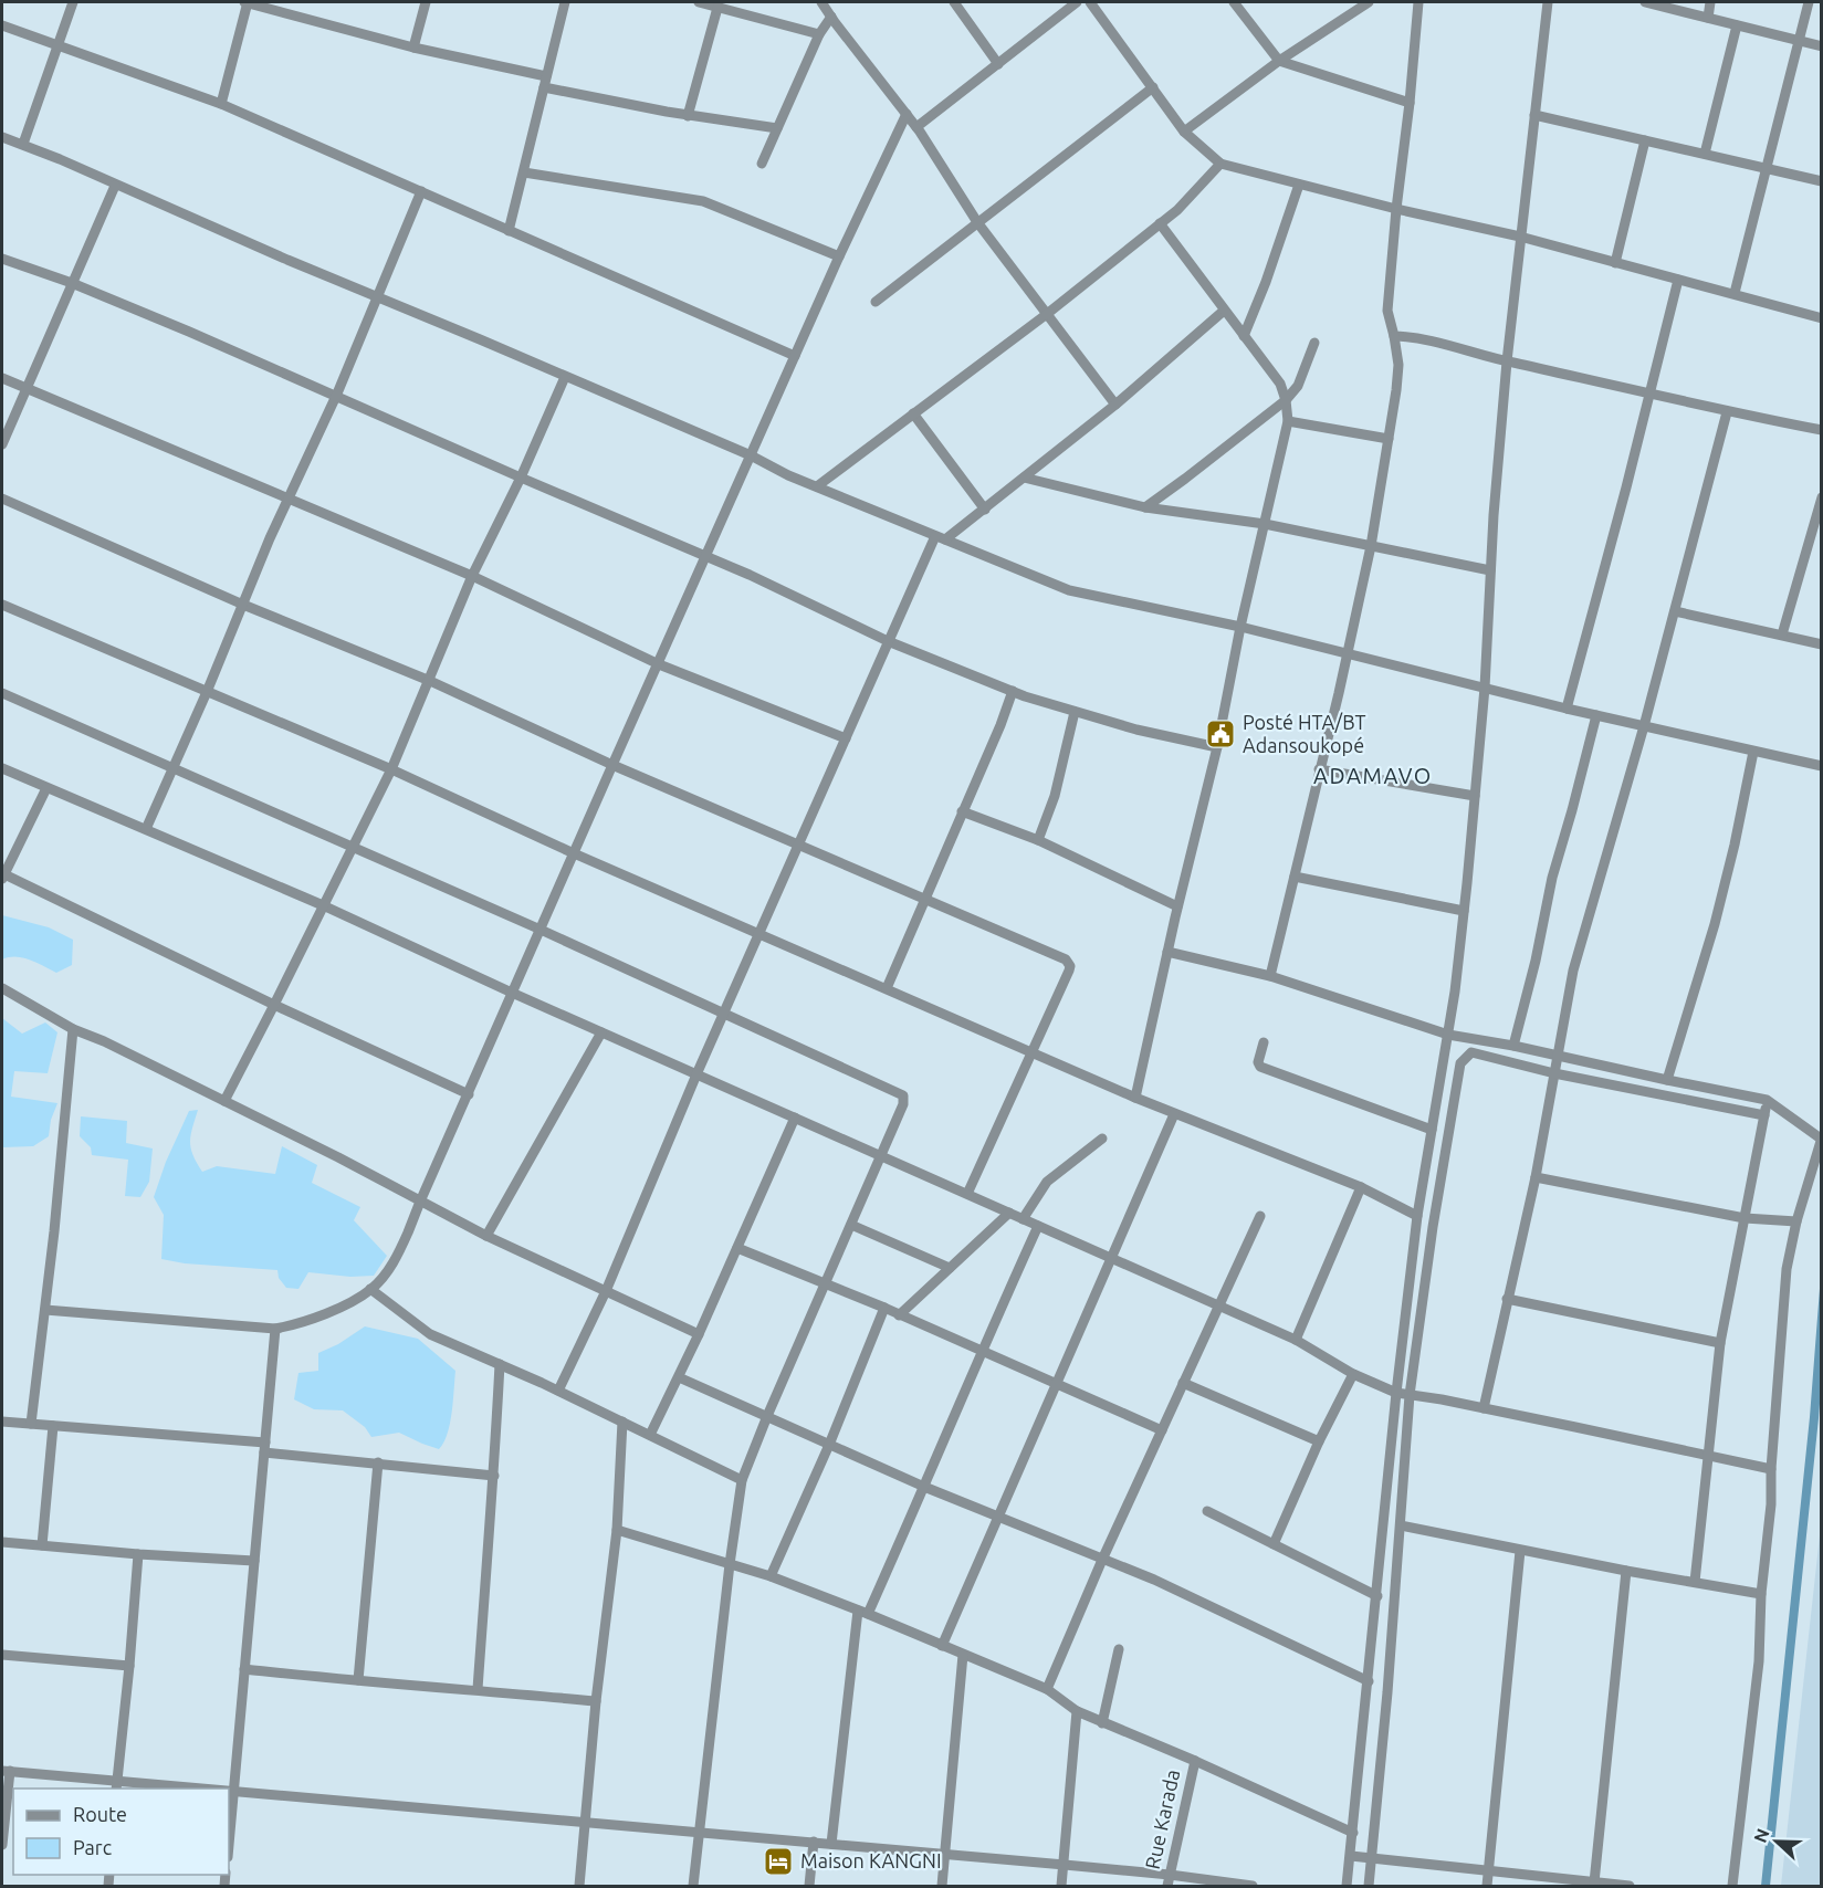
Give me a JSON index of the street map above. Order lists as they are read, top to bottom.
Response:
{
  "streets": {
    "street": ["Rue Karada"]
  },
  "districts": ["ADAMAVO"],
  "places": {
    "public building": ["Posté HTA/BT Adansoukopé"],
    "hotel": ["Maison KANGNI"]
  },
  "legend": ["Route", "Parc"],
  "north": "left"
}
